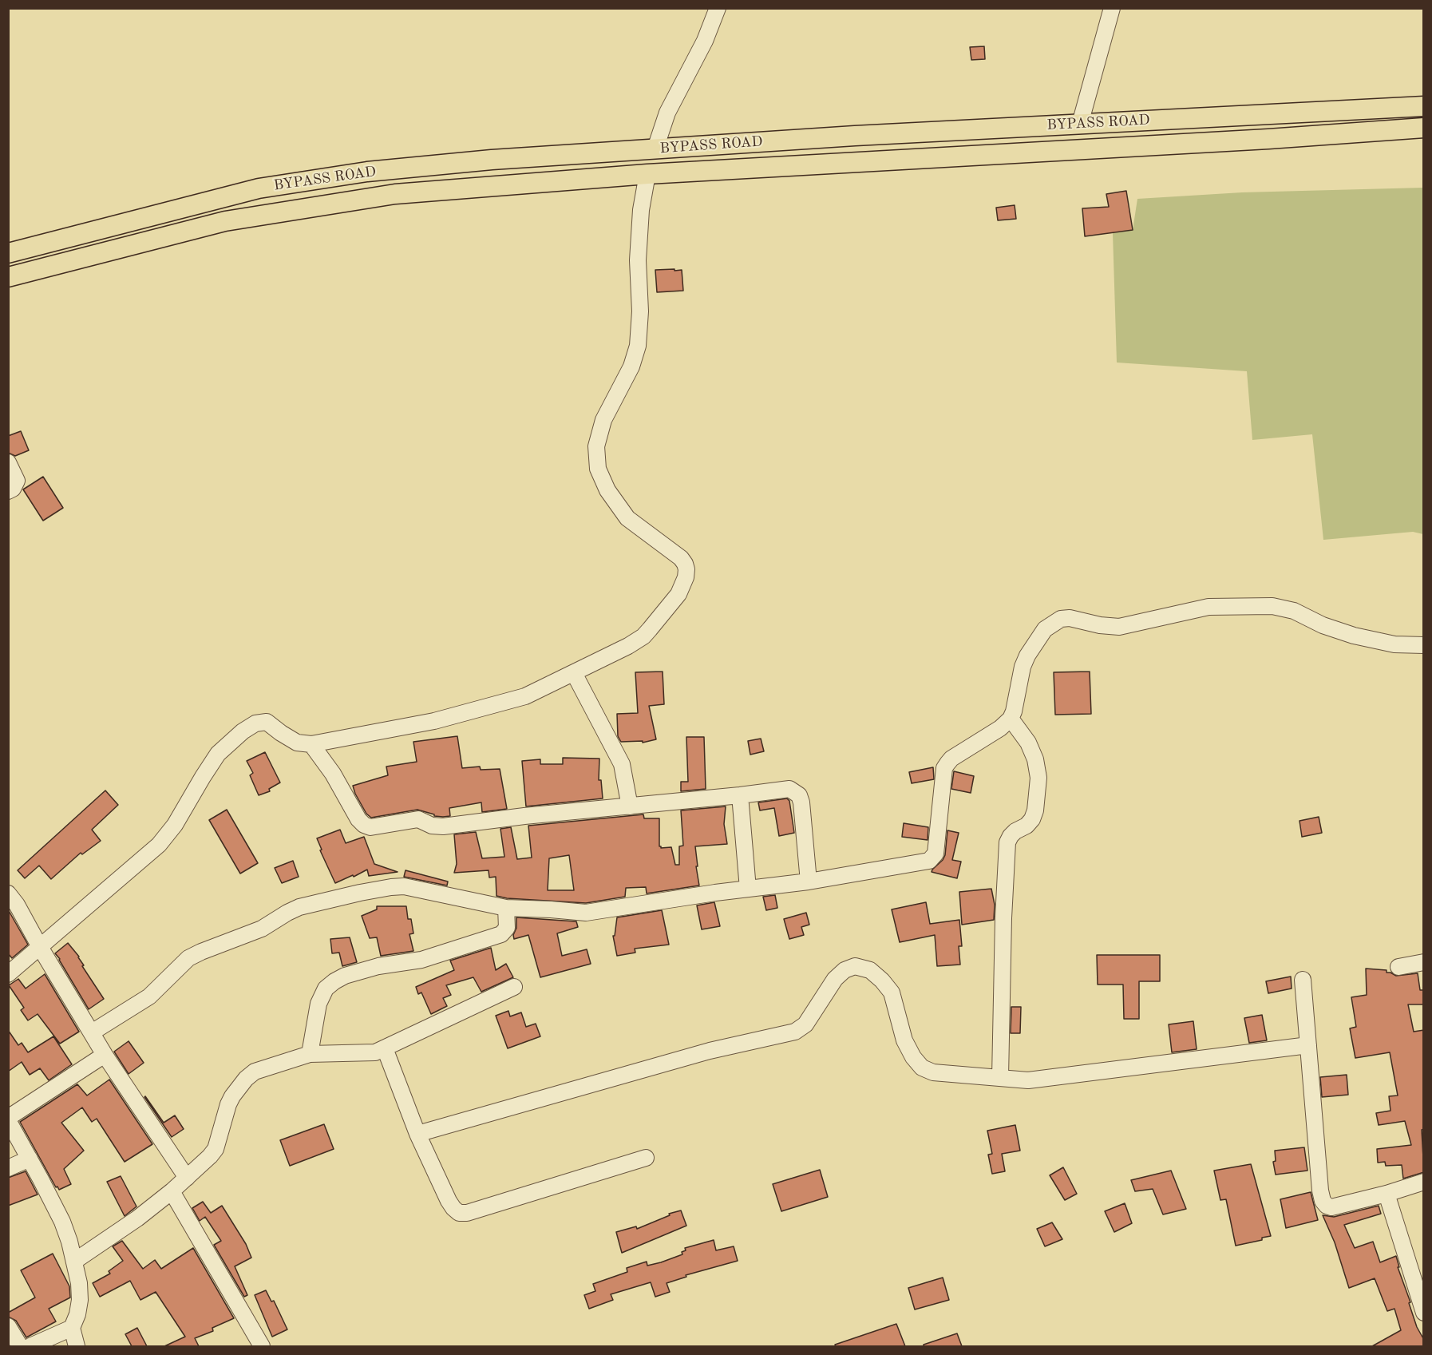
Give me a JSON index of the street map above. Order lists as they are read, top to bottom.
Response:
{
  "streets": {
    "main road": ["BYPASS ROAD"]
  }
}
